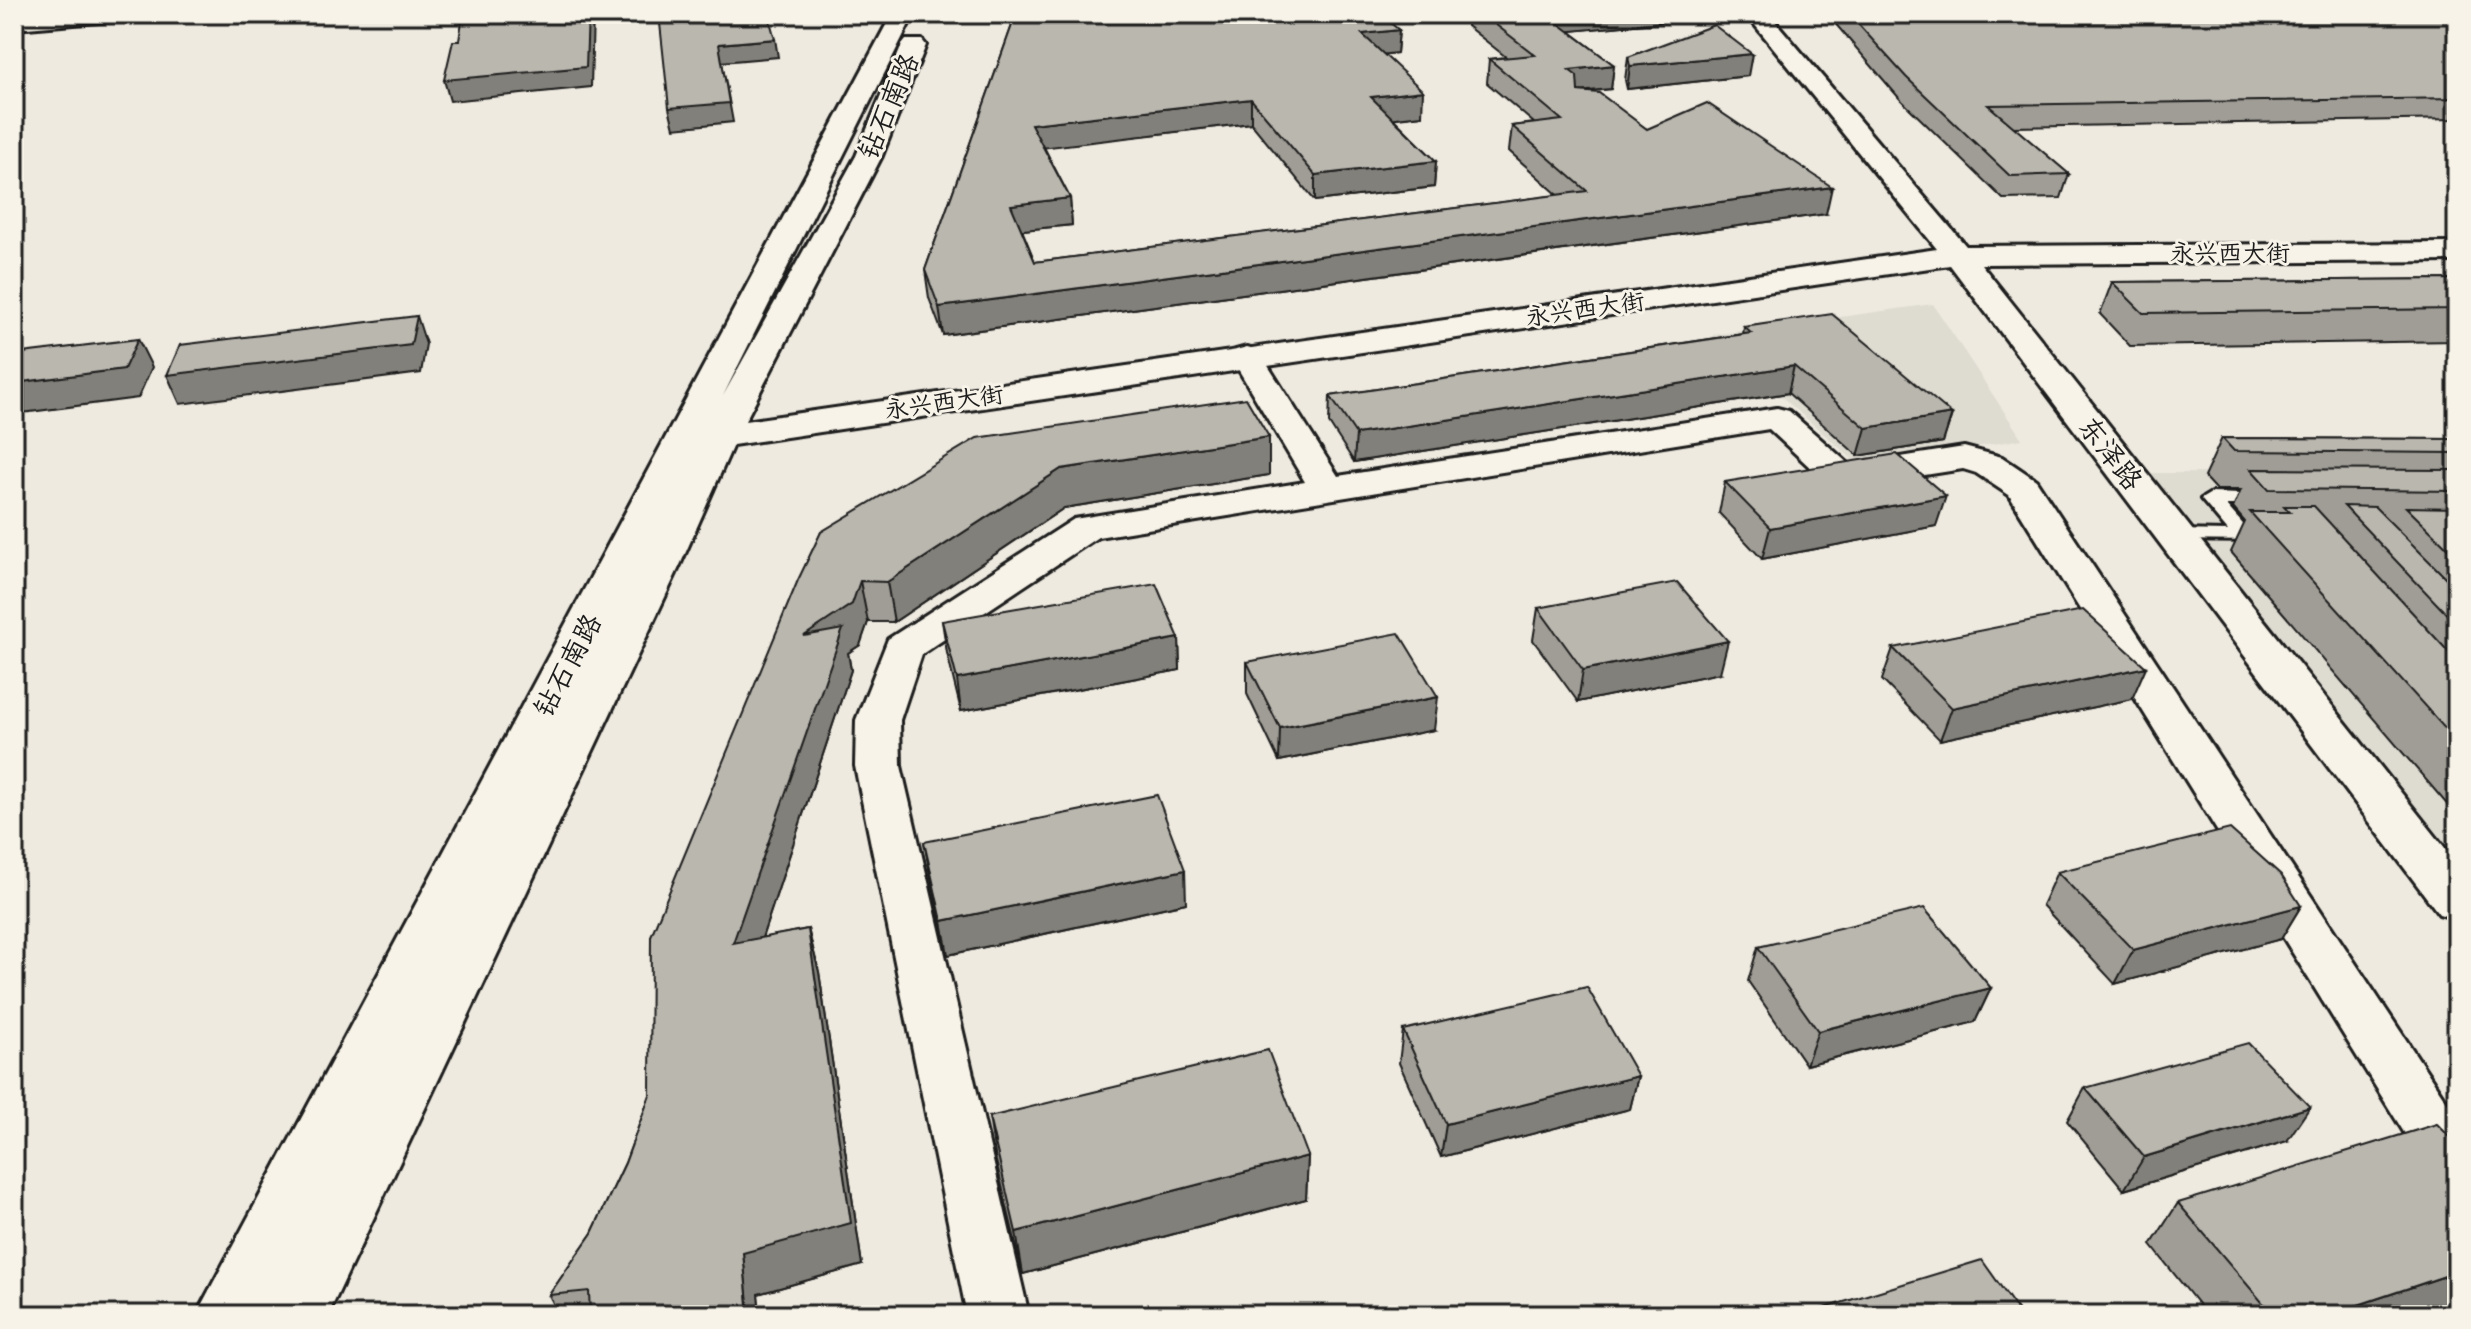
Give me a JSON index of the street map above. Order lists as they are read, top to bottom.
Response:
{
  "streets": {
    "main road": ["钻石南路", "永兴西大街", "东泽路"]
  },
  "crossings": [
    ["钻石南路", "永兴西大街"],
    ["永兴西大街", "东泽路"]
  ]
}
